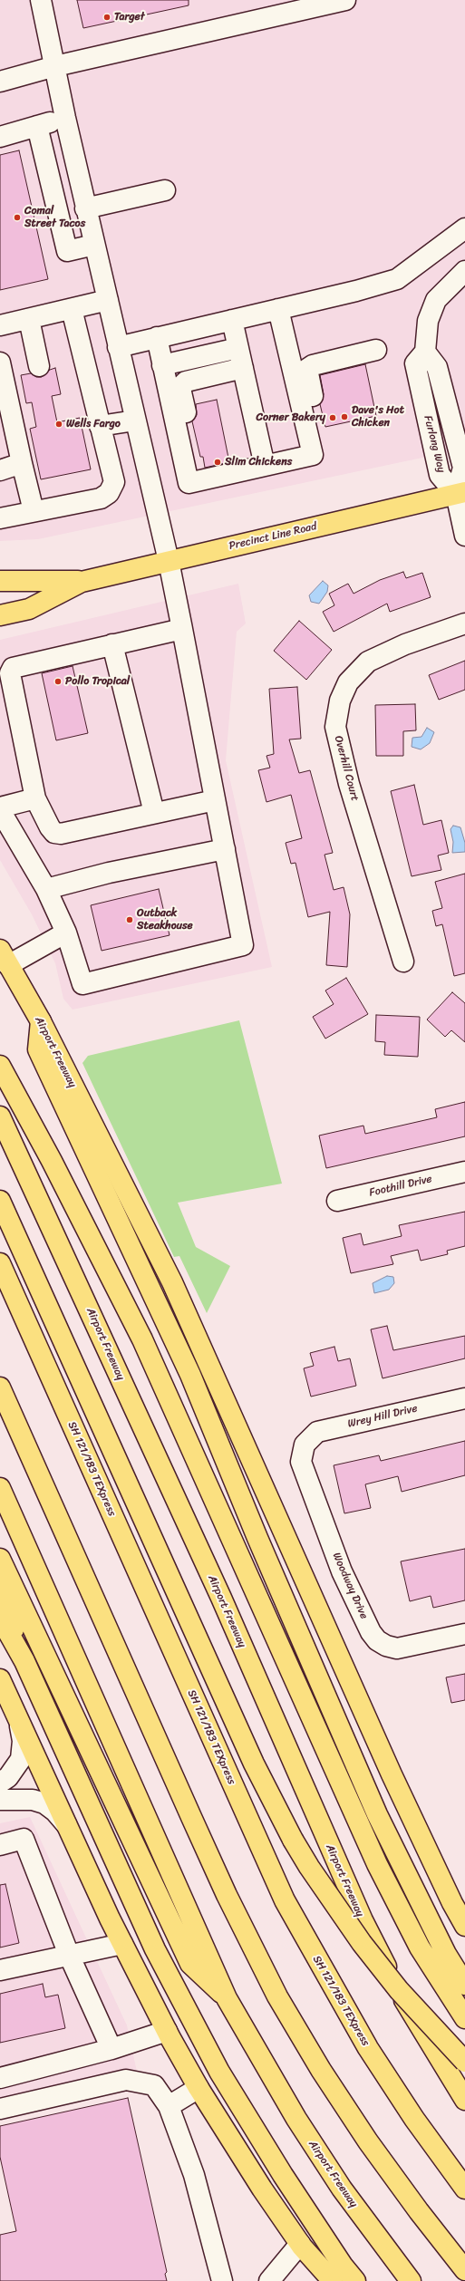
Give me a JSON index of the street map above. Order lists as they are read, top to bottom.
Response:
{
  "streets": {
    "main road": ["Precinct Line Road", "Airport Freeway", "SH 121/183 TEXpress"],
    "street": [
      "Furlong Way",
      "Overhill Court",
      "Foothill Drive",
      "Wrey Hill Drive",
      "Woodway Drive"
    ]
  },
  "crossings": [
    ["Furlong Way", "Precinct Line Road"],
    ["Wrey Hill Drive", "Woodway Drive"]
  ],
  "places": [
    "Target",
    "Comal Street Tacos",
    "Dave's Hot Chicken",
    "Corner Bakery",
    "Wells Fargo",
    "Slim Chickens",
    "Pollo Tropical",
    "Outback Steakhouse"
  ]
}
